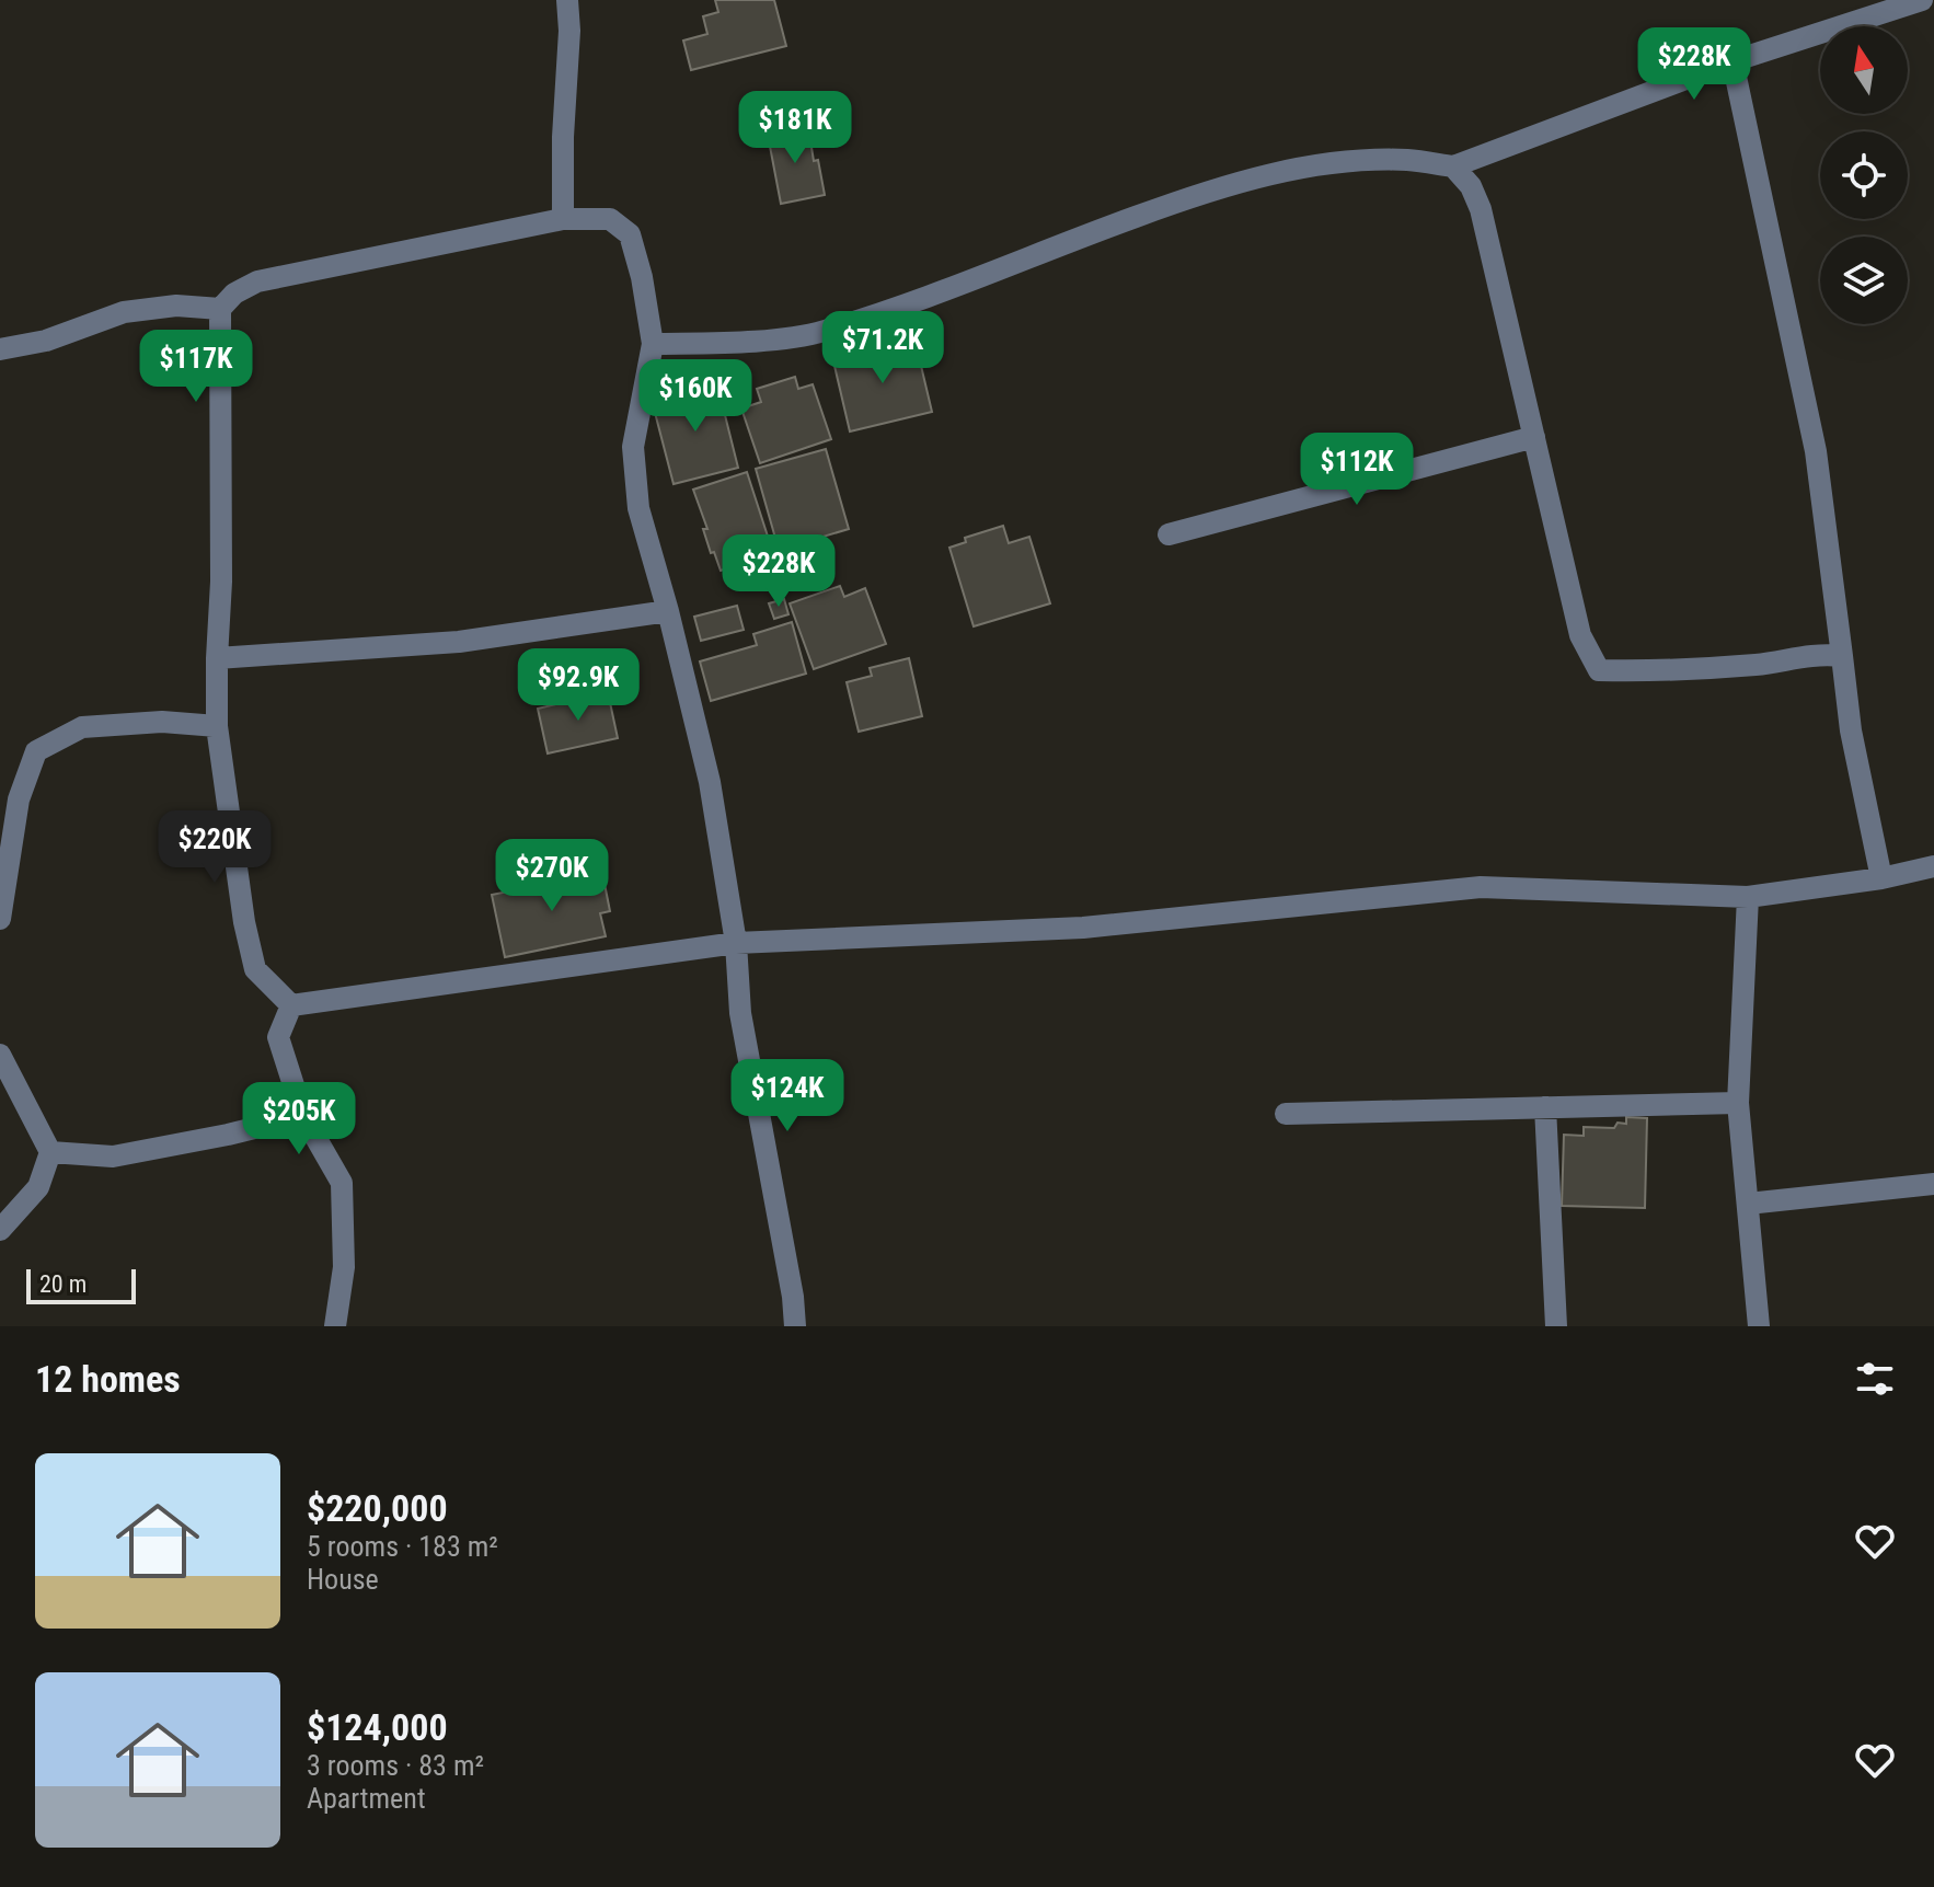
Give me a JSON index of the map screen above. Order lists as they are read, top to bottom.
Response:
{
  "scale_bar": "20 m",
  "north": "top",
  "page": {
    "price": [
      "$228K",
      "$181K",
      "$71.2K",
      "$117K",
      "$160K",
      "$112K",
      "$228K",
      "$92.9K",
      "$220K",
      "$270K",
      "$124K",
      "$205K"
    ],
    "scale": "20 m",
    "heading": "12 homes",
    "list": [
      {
        "name": "$220,000",
        "note": "5 rooms · 183 m² · House"
      },
      {
        "name": "$124,000",
        "note": "3 rooms · 83 m² · Apartment"
      }
    ]
  }
}
